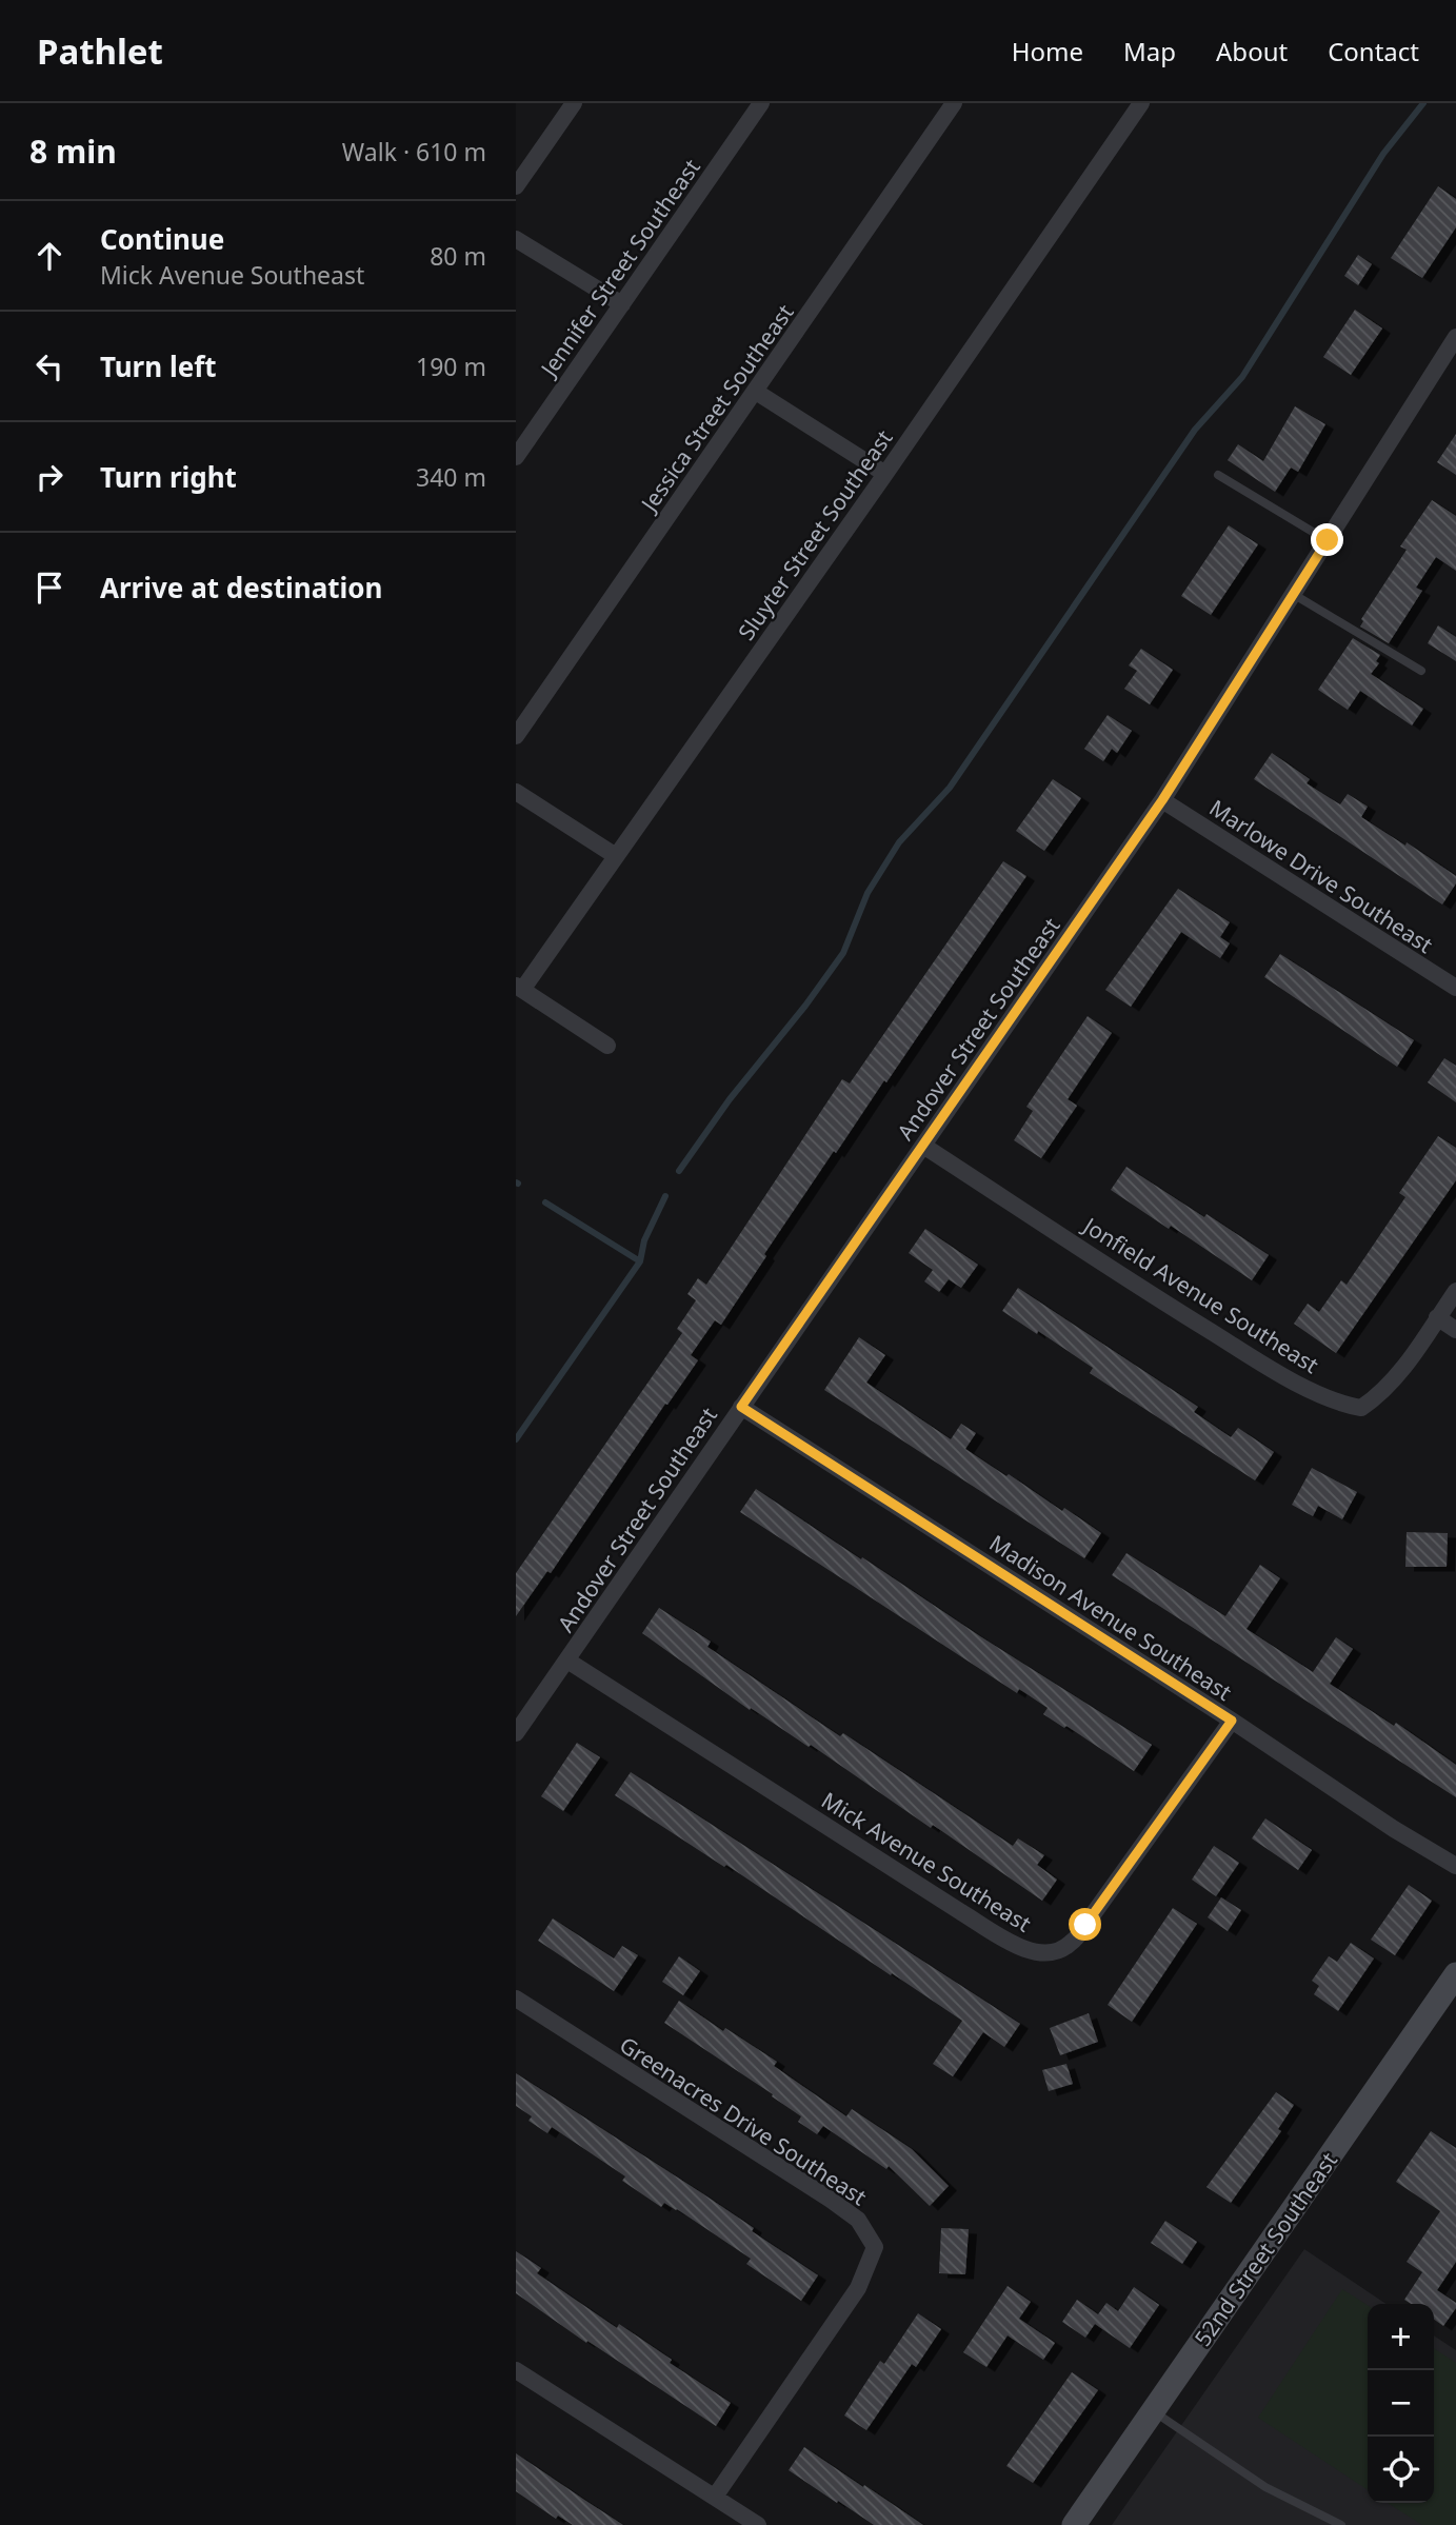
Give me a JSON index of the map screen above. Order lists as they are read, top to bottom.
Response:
{
  "streets": {
    "main road": ["52nd Street Southeast"],
    "street": [
      "Jennifer Street Southeast",
      "Jessica Street Southeast",
      "Sluyter Street Southeast",
      "Marlowe Drive Southeast",
      "Andover Street Southeast",
      "Jonfield Avenue Southeast",
      "Madison Avenue Southeast",
      "Mick Avenue Southeast",
      "Greenacres Drive Southeast"
    ]
  },
  "crossings": [
    ["Marlowe Drive Southeast", "Andover Street Southeast"],
    ["Andover Street Southeast", "Jonfield Avenue Southeast"],
    ["Andover Street Southeast", "Madison Avenue Southeast"],
    ["Andover Street Southeast", "Mick Avenue Southeast"],
    ["Madison Avenue Southeast", "Mick Avenue Southeast"]
  ],
  "page": {
    "header": "Pathlet",
    "nav": [
      "Home",
      "Map",
      "About",
      "Contact"
    ],
    "heading": ["8 min", "Walk · 610 m"],
    "list": [
      ["Continue", "Mick Avenue Southeast", "80 m"],
      ["Turn left", "190 m"],
      ["Turn right", "340 m"],
      "Arrive at destination"
    ],
    "map_buttons": ["+", "−"]
  }
}
